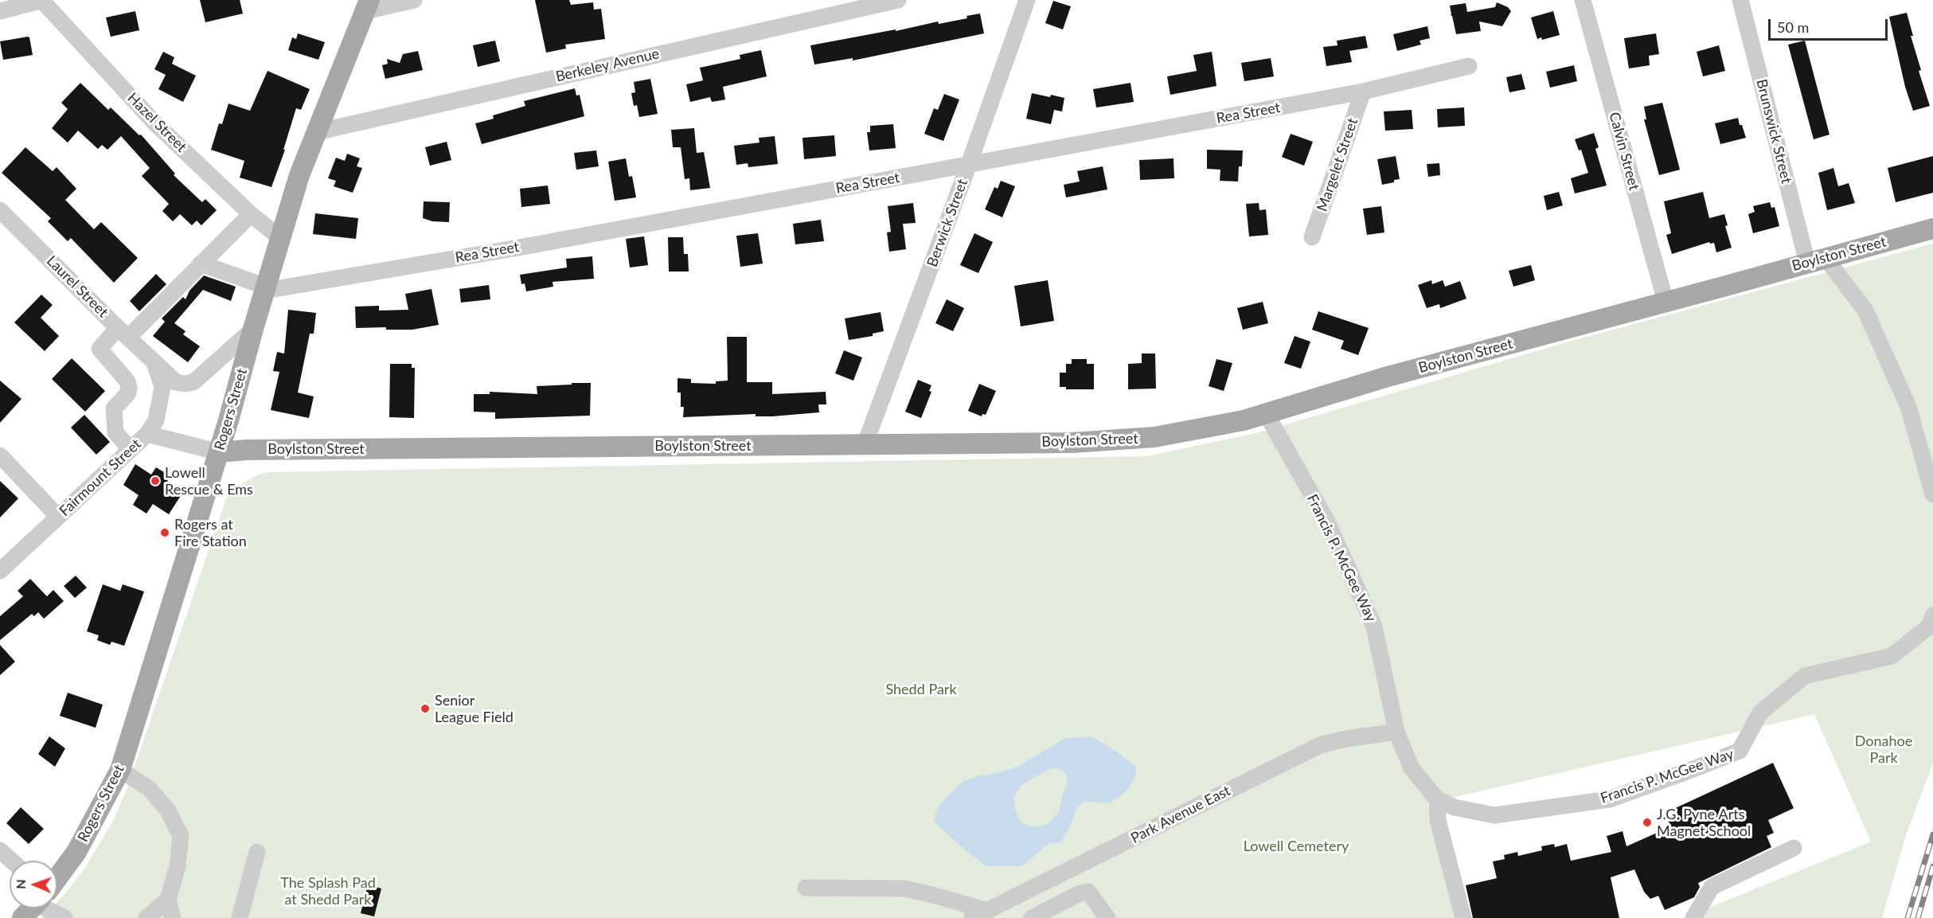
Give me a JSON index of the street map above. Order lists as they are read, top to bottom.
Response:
{
  "streets": {
    "main road": ["Boylston Street", "Rogers Street"],
    "street": [
      "Berkeley Avenue",
      "Rea Street",
      "Hazel Street",
      "Brunswick Street",
      "Calvin Street",
      "Margelet Street",
      "Berwick Street",
      "Laurel Street",
      "Fairmount Street",
      "Francis P. McGee Way",
      "Park Avenue East"
    ]
  },
  "crossings": [
    ["Berkeley Avenue", "Rogers Street"],
    ["Rea Street", "Margelet Street"],
    ["Rea Street", "Berwick Street"],
    ["Rea Street", "Rogers Street"],
    ["Hazel Street", "Rogers Street"],
    ["Brunswick Street", "Boylston Street"],
    ["Calvin Street", "Boylston Street"],
    ["Berwick Street", "Boylston Street"],
    ["Boylston Street", "Rogers Street"],
    ["Boylston Street", "Fairmount Street"],
    ["Boylston Street", "Francis P. McGee Way"],
    ["Laurel Street", "Rogers Street"],
    ["Laurel Street", "Fairmount Street"],
    ["Rogers Street", "Fairmount Street"],
    ["Francis P. McGee Way", "Park Avenue East"]
  ],
  "parks": [
    "Shedd Park",
    "Donahoe Park",
    "Lowell Cemetery",
    "The Splash Pad at Shedd Park"
  ],
  "places": [
    "Lowell Rescue & Ems",
    "Rogers at Fire Station",
    "Senior League Field",
    "J.G. Pyne Arts Magnet School"
  ],
  "scale_bar": "50 m",
  "north": "left"
}
